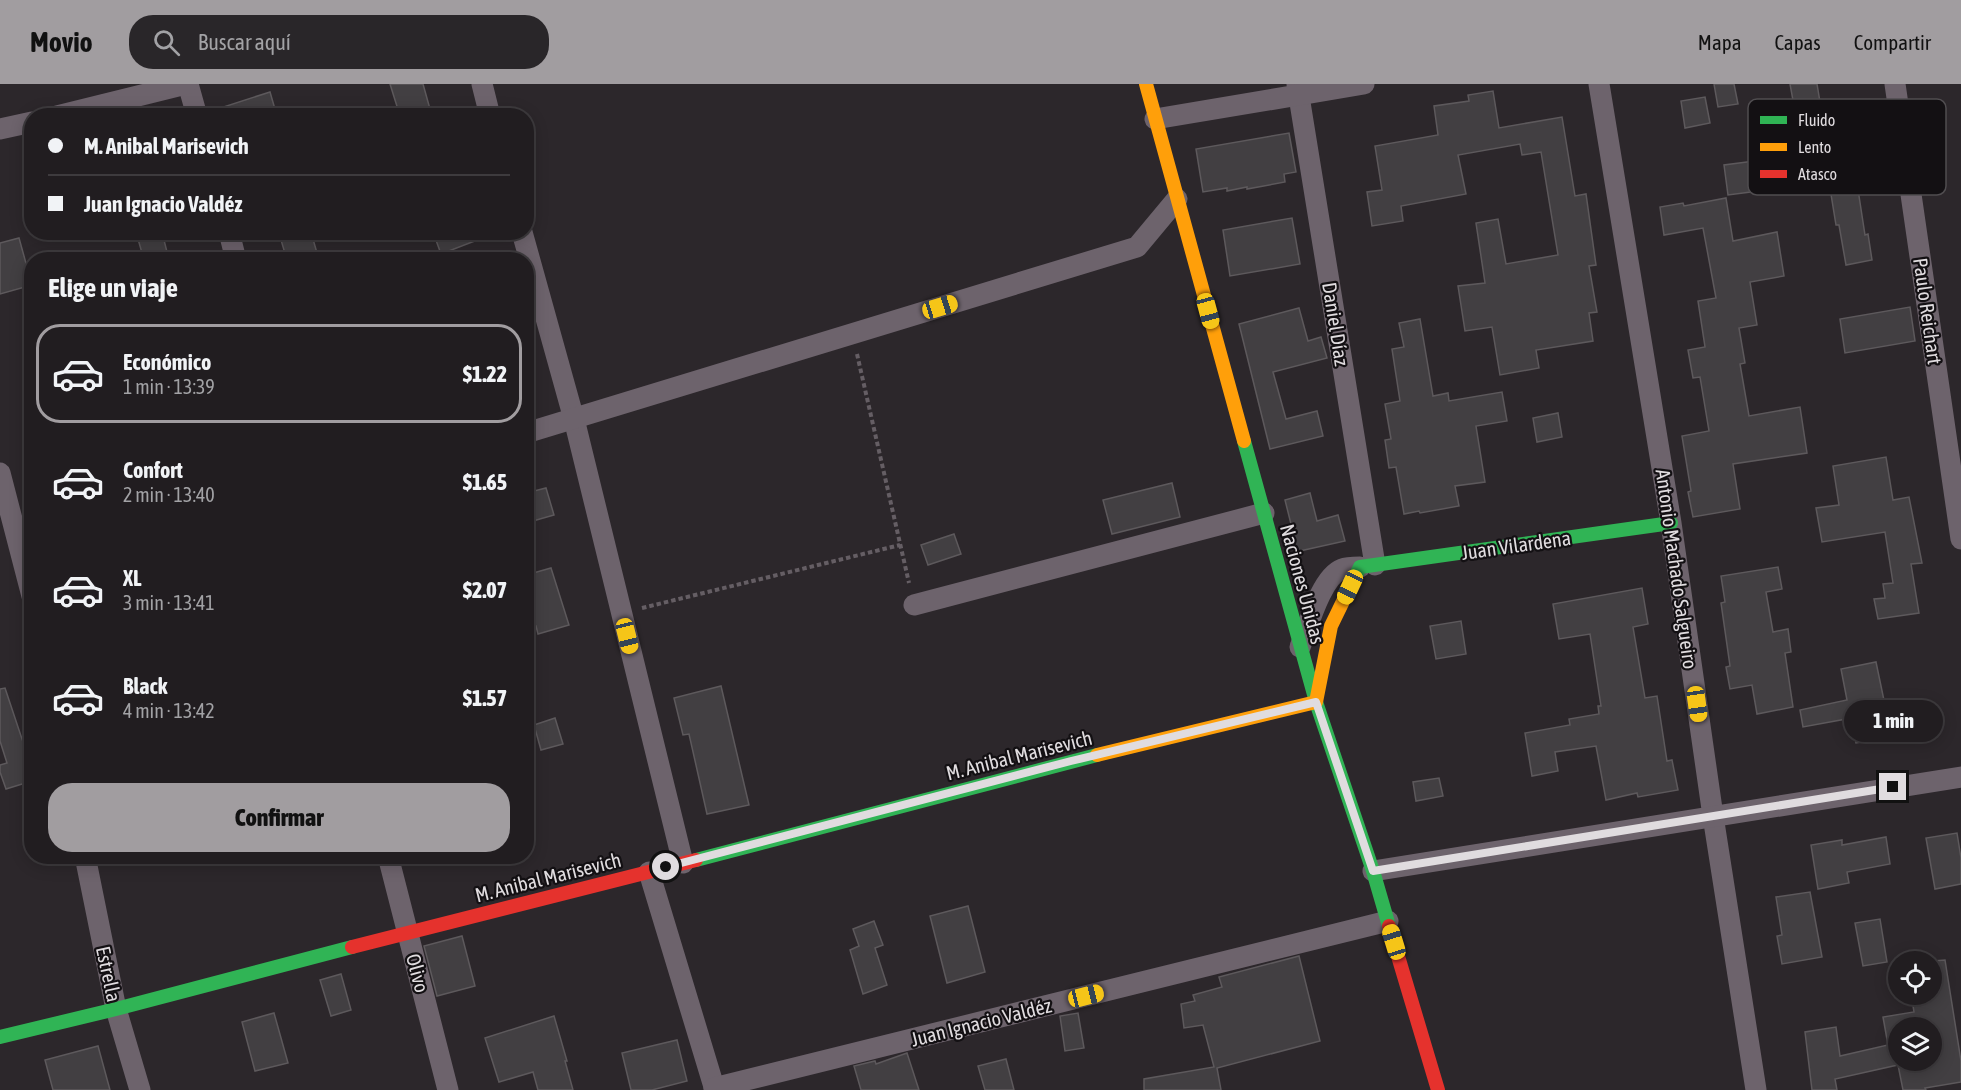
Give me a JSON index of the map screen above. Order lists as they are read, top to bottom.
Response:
{
  "streets": {
    "street": [
      "Paulo Reichart",
      "Daniel Díaz",
      "Juan Vilardena",
      "Antonio Machado Salgueiro",
      "Naciones Unidas",
      "M. Anibal Marisevich",
      "Olivo",
      "Estrella",
      "Juan Ignacio Valdéz"
    ]
  },
  "crossings": [
    ["Daniel Díaz", "Juan Vilardena"],
    ["Juan Vilardena", "Antonio Machado Salgueiro"],
    ["Juan Vilardena", "Naciones Unidas"],
    ["Naciones Unidas", "M. Anibal Marisevich"],
    ["Naciones Unidas", "Juan Ignacio Valdéz"],
    ["M. Anibal Marisevich", "Olivo"],
    ["M. Anibal Marisevich", "Estrella"]
  ],
  "legend": ["Fluido", "Lento", "Atasco"],
  "page": {
    "header": "Movio",
    "search": "Buscar aquí",
    "nav": ["Mapa", "Capas", "Compartir"],
    "banner": ["M. Anibal Marisevich", "Juan Ignacio Valdéz"],
    "heading": "Elige un viaje",
    "list": [
      {
        "name": "Económico",
        "note": "1 min · 13:39",
        "value": "$1.22"
      },
      {
        "name": "Confort",
        "note": "2 min · 13:40",
        "value": "$1.65"
      },
      {
        "name": "XL",
        "note": "3 min · 13:41",
        "value": "$2.07"
      },
      {
        "name": "Black",
        "note": "4 min · 13:42",
        "value": "$1.57"
      }
    ],
    "bubble": "1 min",
    "buttons": "Confirmar"
  }
}
